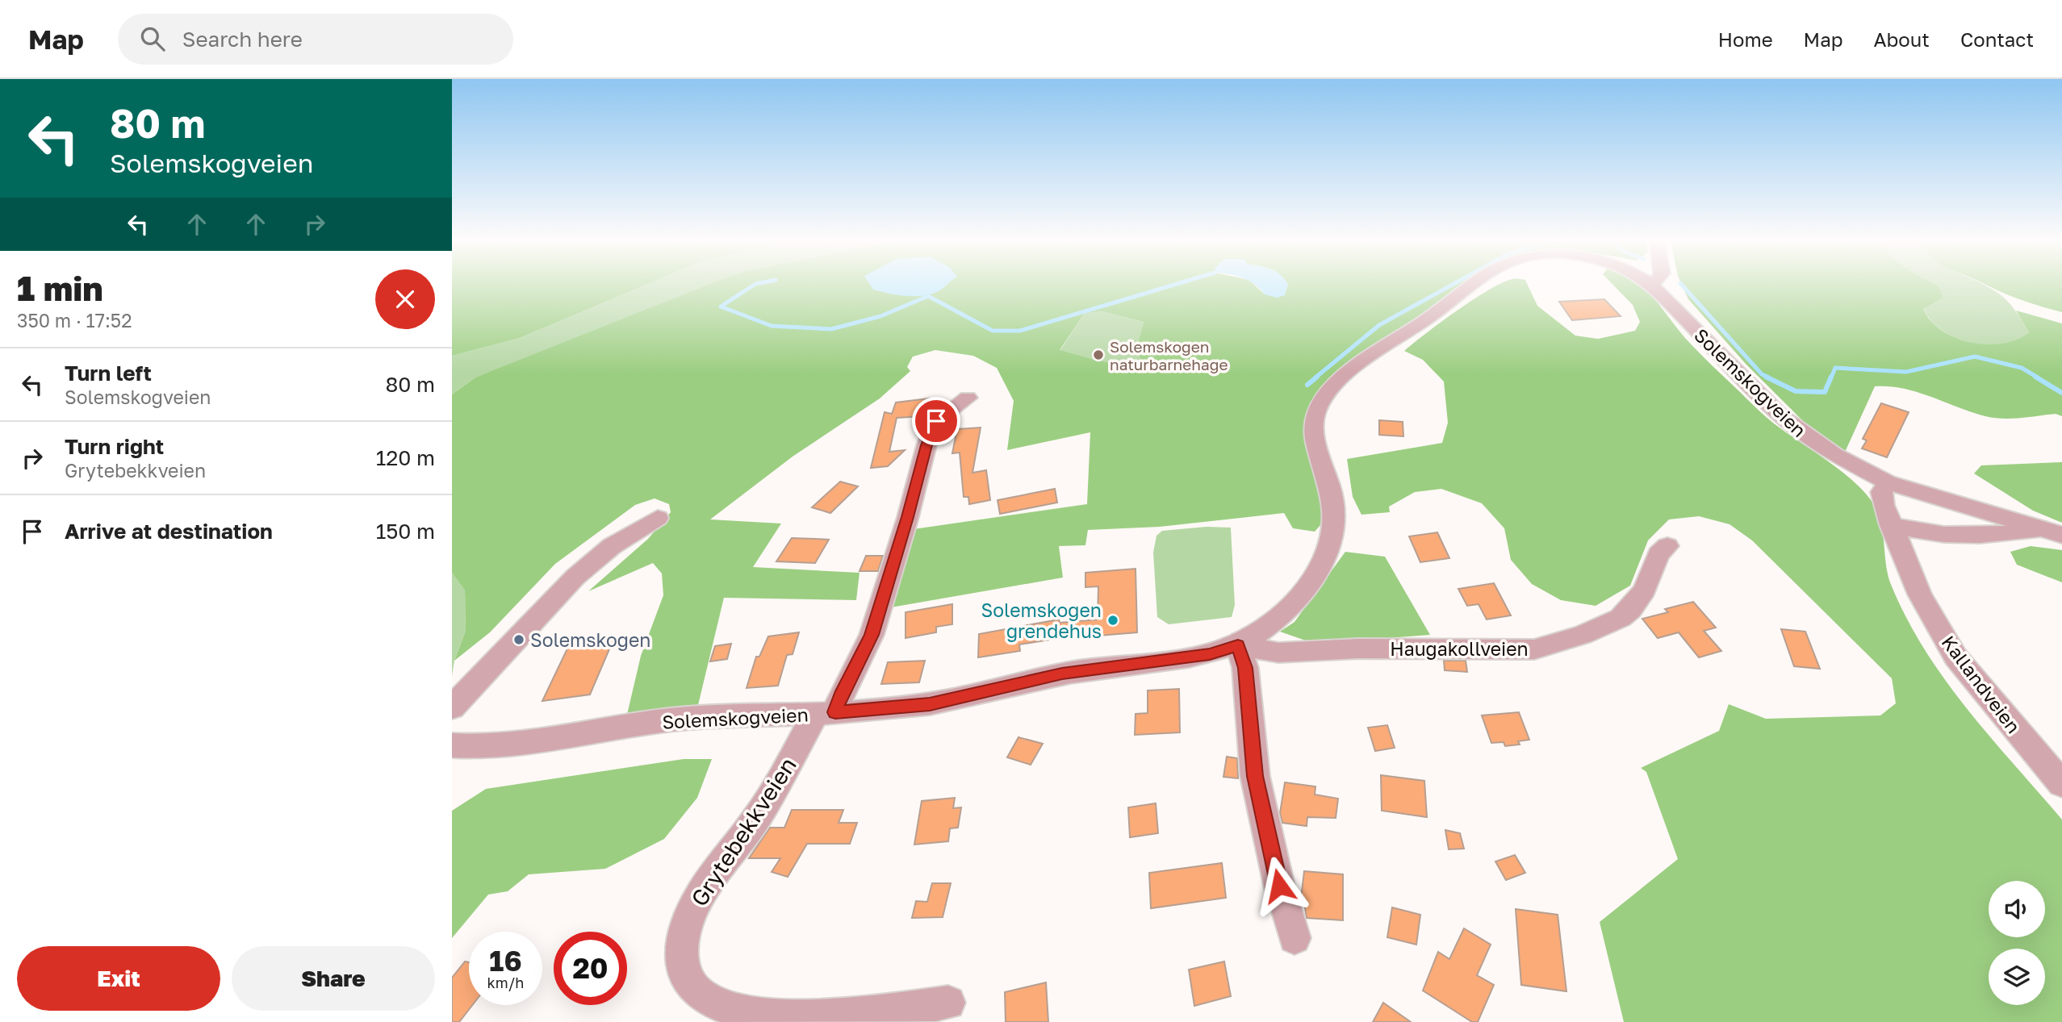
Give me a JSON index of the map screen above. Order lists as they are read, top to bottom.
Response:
{
  "streets": {
    "street": [
      "Solemskogveien",
      "Haugakollveien",
      "Kallandveien",
      "Grytebekkveien"
    ]
  },
  "crossings": [
    ["Solemskogveien", "Haugakollveien"],
    ["Solemskogveien", "Kallandveien"],
    ["Solemskogveien", "Grytebekkveien"]
  ],
  "places": ["Solemskogen naturbarnehage", "Solemskogen grendehus", "Solemskogen"],
  "page": {
    "header": "Map",
    "search": "Search here",
    "nav": [
      "Home",
      "Map",
      "About",
      "Contact"
    ],
    "turn": ["80 m", "Solemskogveien"],
    "heading": ["1 min", "350 m · 17:52"],
    "list": [
      {
        "name": "Turn left",
        "note": "Solemskogveien",
        "value": "80 m"
      },
      {
        "name": "Turn right",
        "note": "Grytebekkveien",
        "value": "120 m"
      },
      {
        "name": "Arrive at destination",
        "value": "150 m"
      }
    ],
    "speed": "16 km/h",
    "limit": "20",
    "buttons": ["Exit", "Share"]
  }
}
